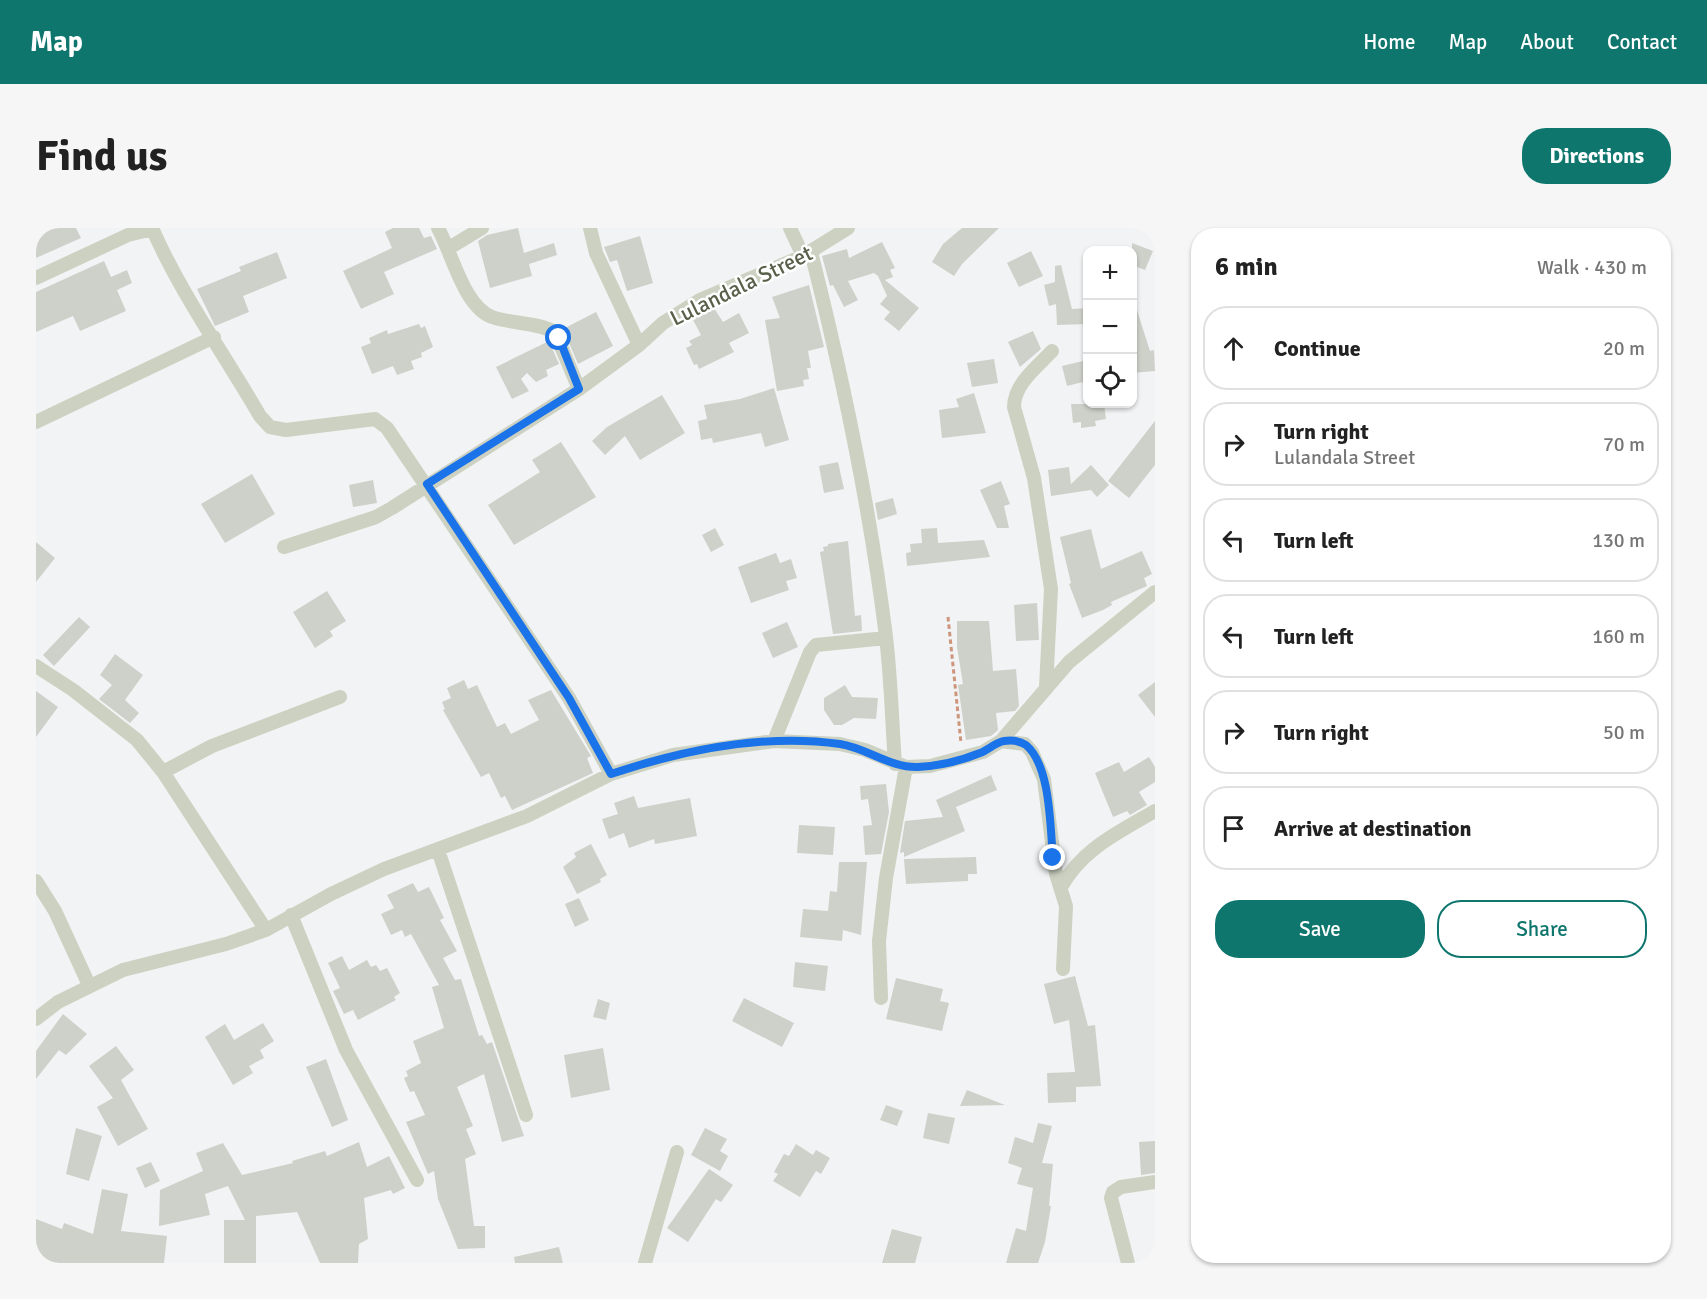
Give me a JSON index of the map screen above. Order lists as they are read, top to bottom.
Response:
{
  "streets": {
    "street": ["Lulandala Street"]
  },
  "page": {
    "header": "Map",
    "nav": [
      "Home",
      "Map",
      "About",
      "Contact"
    ],
    "buttons": [
      "Directions",
      ["Save", "Share"]
    ],
    "title": "Find us",
    "heading": ["6 min", "Walk · 430 m"],
    "map_buttons": ["+", "−"],
    "list": [
      ["Continue", "20 m"],
      ["Turn right", "Lulandala Street", "70 m"],
      ["Turn left", "130 m"],
      ["Turn left", "160 m"],
      ["Turn right", "50 m"],
      "Arrive at destination"
    ]
  }
}
